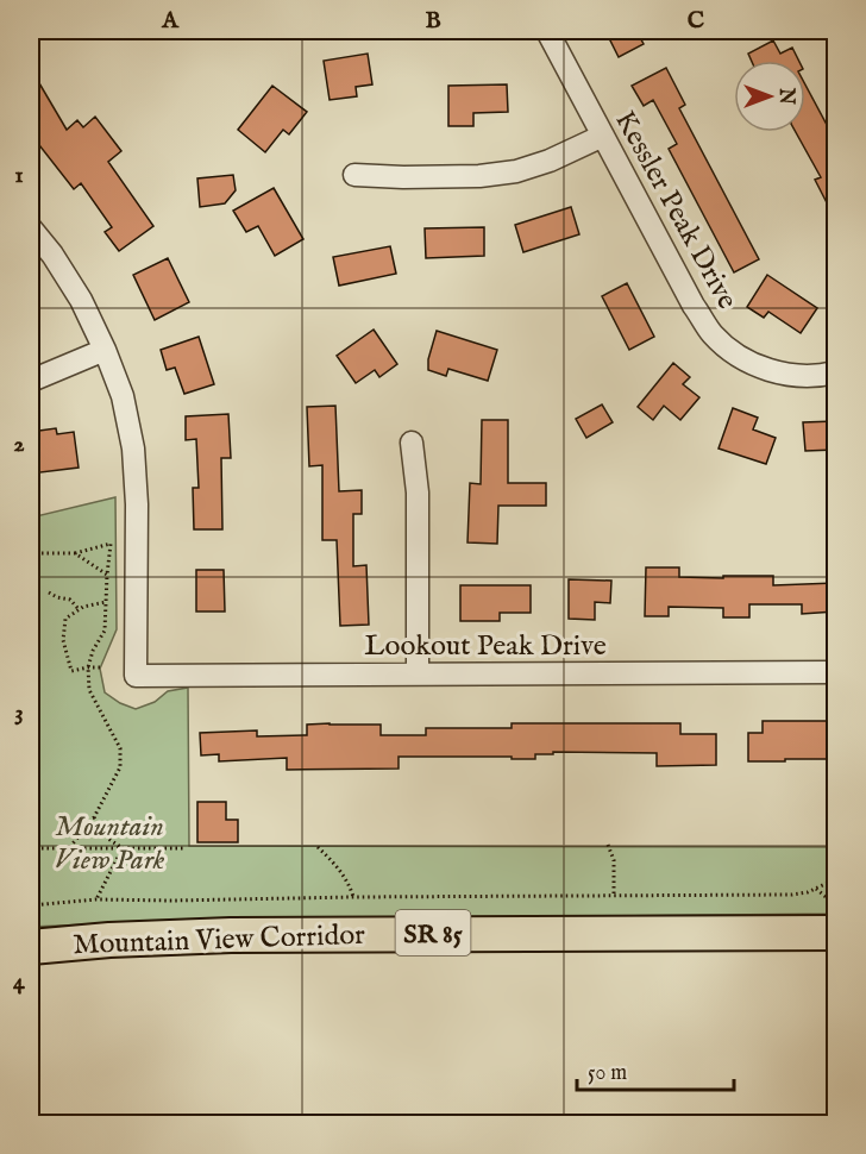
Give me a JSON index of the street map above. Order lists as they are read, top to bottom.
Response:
{
  "streets": {
    "highway": ["SR 85", "Mountain View Corridor"],
    "street": ["Kessler Peak Drive", "Lookout Peak Drive"]
  },
  "parks": ["Mountain View Park"],
  "scale_bar": "50 m",
  "north": "right",
  "grid": {
    "columns": ["A", "B", "C"],
    "rows": [
      "1",
      "2",
      "3",
      "4"
    ]
  }
}
